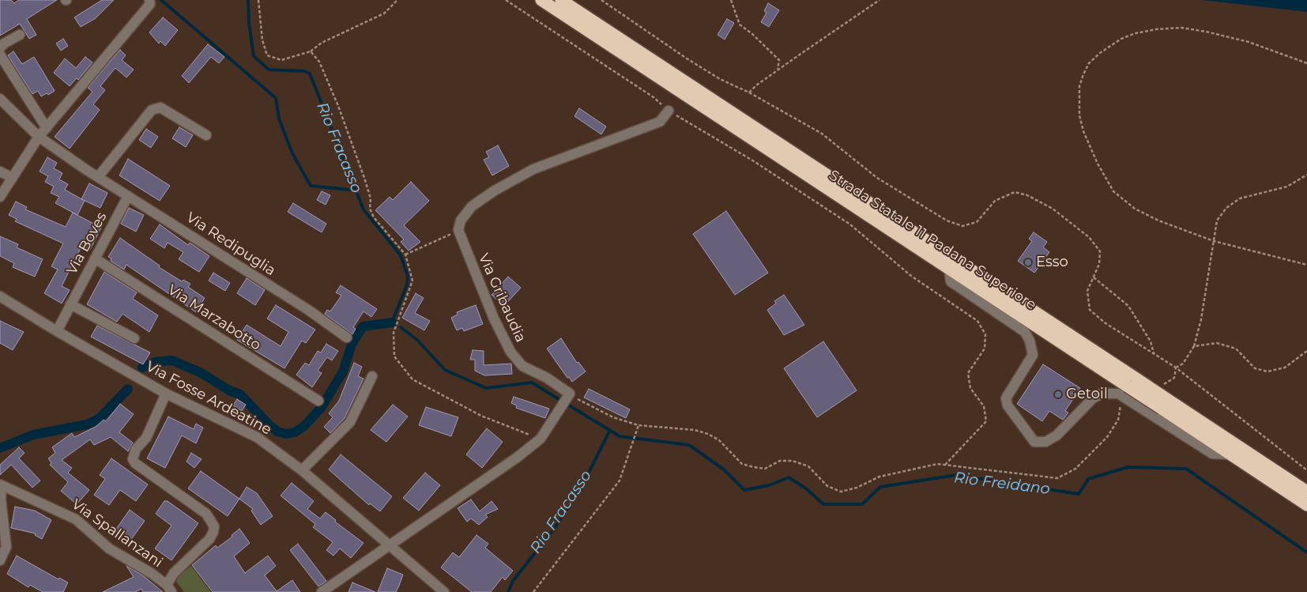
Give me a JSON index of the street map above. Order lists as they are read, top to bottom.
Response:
{
  "streets": {
    "highway": ["Strada Statale 11 Padana Superiore"],
    "street": [
      "Via Boves",
      "Via Redipuglia",
      "Via Gribaudia",
      "Via Marzabotto",
      "Via Fosse Ardeatine",
      "Via Spallanzani"
    ]
  },
  "crossings": [
    ["Via Boves", "Via Redipuglia"],
    ["Via Boves", "Via Marzabotto"],
    ["Via Boves", "Via Fosse Ardeatine"]
  ],
  "water": ["Rio Fracasso", "Rio Freidano"],
  "places": ["Esso", "Getoil"]
}
